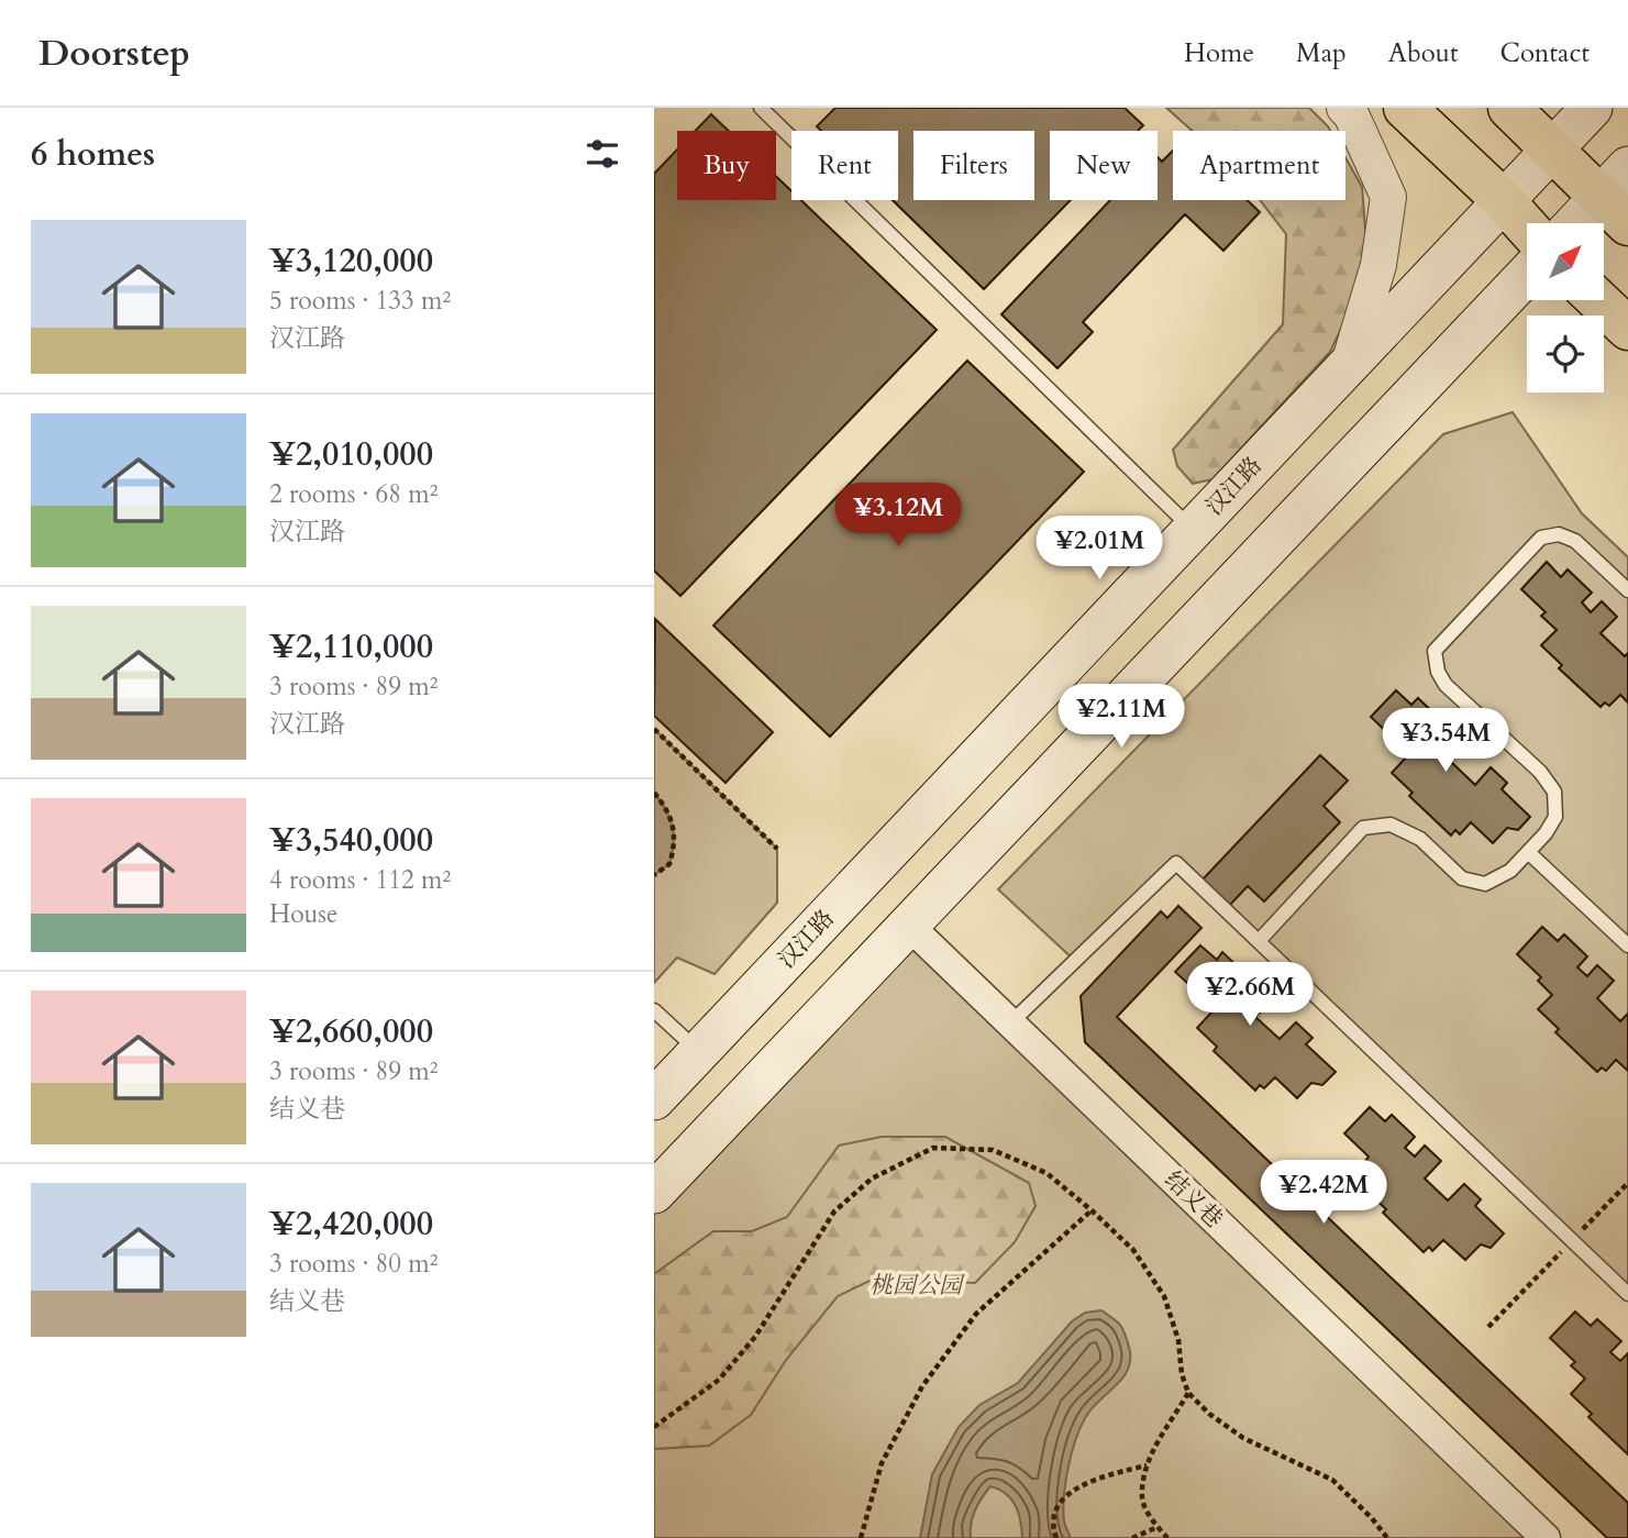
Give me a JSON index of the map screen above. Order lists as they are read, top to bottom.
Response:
{
  "streets": {
    "main road": ["汉江路"],
    "street": ["结义巷"]
  },
  "parks": ["桃园公园"],
  "north": "top right",
  "page": {
    "header": "Doorstep",
    "nav": [
      "Home",
      "Map",
      "About",
      "Contact"
    ],
    "heading": "6 homes",
    "chip": [
      "Buy",
      "Rent",
      "Filters",
      "New",
      "Apartment"
    ],
    "list": [
      {
        "name": "¥3,120,000",
        "note": "5 rooms · 133 m² · 汉江路"
      },
      {
        "name": "¥2,010,000",
        "note": "2 rooms · 68 m² · 汉江路"
      },
      {
        "name": "¥2,110,000",
        "note": "3 rooms · 89 m² · 汉江路"
      },
      {
        "name": "¥3,540,000",
        "note": "4 rooms · 112 m² · House"
      },
      {
        "name": "¥2,660,000",
        "note": "3 rooms · 89 m² · 结义巷"
      },
      {
        "name": "¥2,420,000",
        "note": "3 rooms · 80 m² · 结义巷"
      }
    ],
    "price": [
      "¥3.12M",
      "¥2.01M",
      "¥2.11M",
      "¥3.54M",
      "¥2.66M",
      "¥2.42M"
    ]
  }
}
